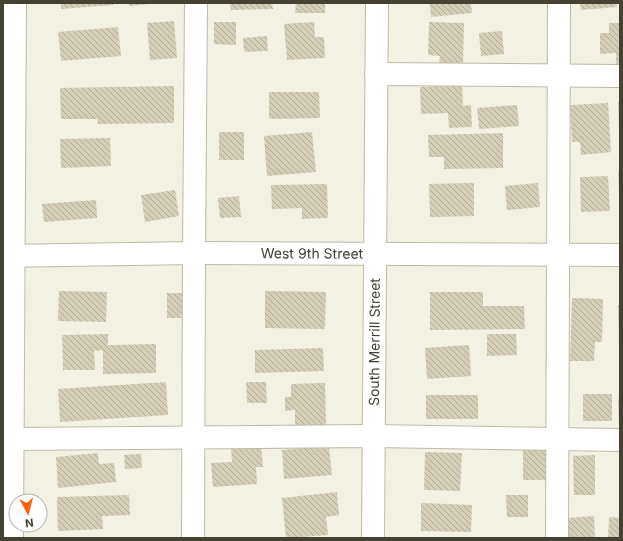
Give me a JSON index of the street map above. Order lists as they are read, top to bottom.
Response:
{
  "streets": {
    "street": ["West 9th Street", "South Merrill Street"]
  },
  "crossings": [
    ["West 9th Street", "South Merrill Street"]
  ],
  "north": "bottom"
}
